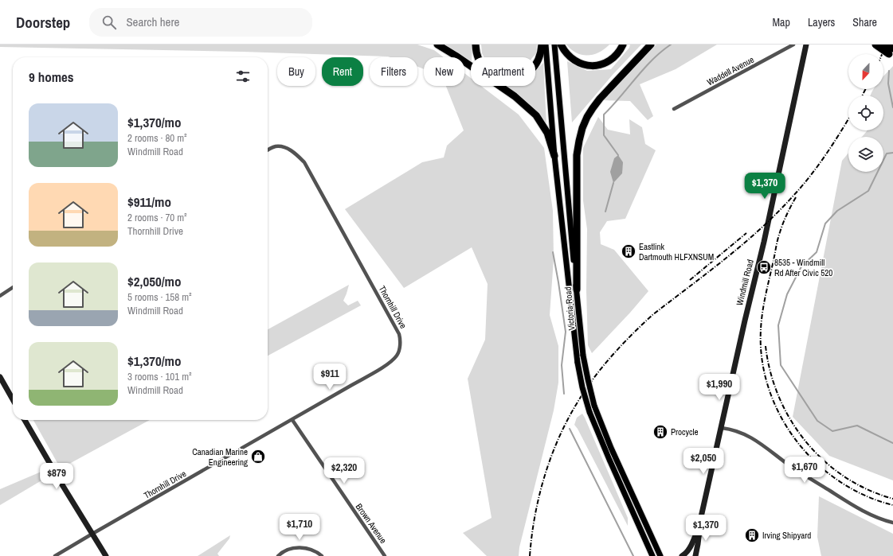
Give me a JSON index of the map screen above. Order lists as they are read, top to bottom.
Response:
{
  "streets": {
    "main road": ["Windmill Road", "Victoria Road"],
    "street": ["Waddell Avenue", "Thornhill Drive", "Brown Avenue"]
  },
  "crossings": [
    ["Thornhill Drive", "Brown Avenue"]
  ],
  "places": {
    "building": ["Eastlink Dartmouth HLFXNSUM", "Procycle", "Irving Shipyard"],
    "bus stop": ["8535 - Windmill Rd After Civic 520"],
    "shop": ["Canadian Marine Engineering"]
  },
  "north": "bottom",
  "page": {
    "header": "Doorstep",
    "search": "Search here",
    "nav": ["Map", "Layers", "Share"],
    "chip": [
      "Buy",
      "Rent",
      "Filters",
      "New",
      "Apartment"
    ],
    "heading": "9 homes",
    "list": [
      {
        "name": "$1,370/mo",
        "note": "2 rooms · 80 m² · Windmill Road"
      },
      {
        "name": "$911/mo",
        "note": "2 rooms · 70 m² · Thornhill Drive"
      },
      {
        "name": "$2,050/mo",
        "note": "5 rooms · 158 m² · Windmill Road"
      },
      {
        "name": "$1,370/mo",
        "note": "3 rooms · 101 m² · Windmill Road"
      }
    ],
    "price": [
      "$1,370",
      "$911",
      "$1,990",
      "$2,050",
      "$1,670",
      "$2,320",
      "$879",
      "$1,710",
      "$1,370"
    ]
  }
}
